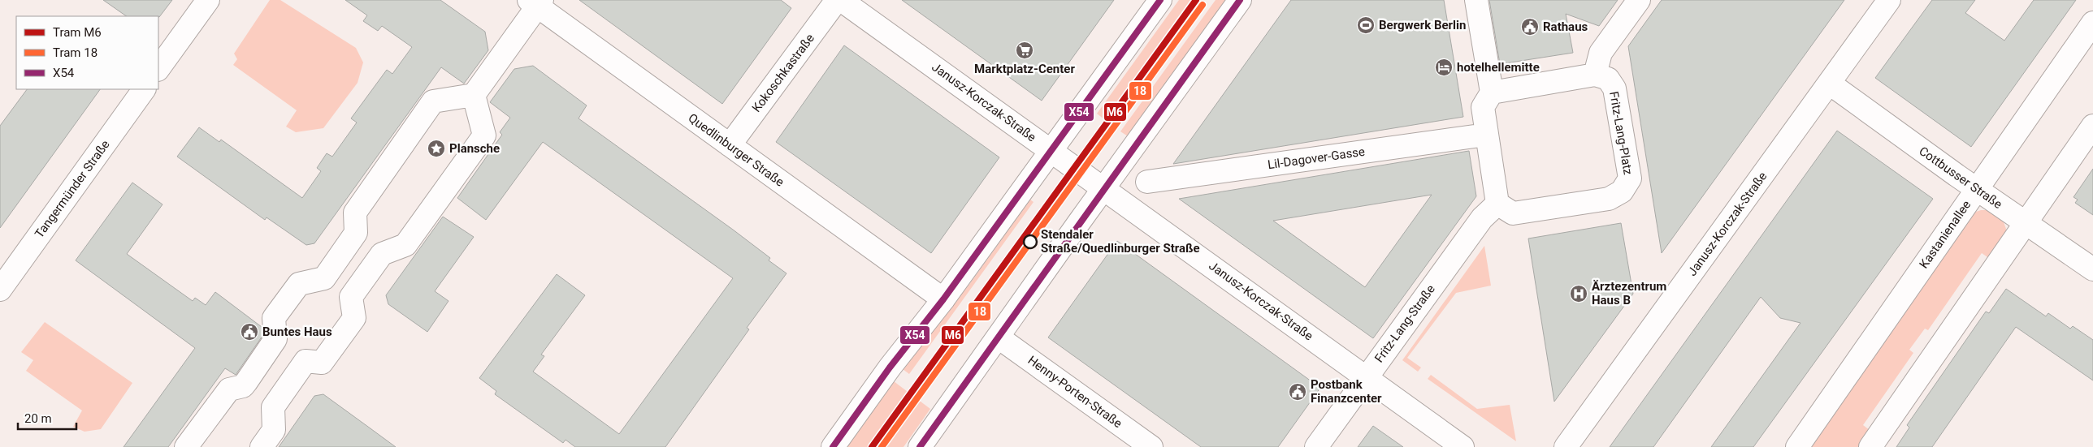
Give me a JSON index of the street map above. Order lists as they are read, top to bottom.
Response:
{
  "streets": {
    "street": [
      "Kokoschkastraße",
      "Janusz-Korczak-Straße",
      "Fritz-Lang-Platz",
      "Quedlinburger Straße",
      "Lil-Dagover-Gasse",
      "Cottbusser Straße",
      "Tangermünder Straße",
      "Kastanienallee",
      "Fritz-Lang-Straße",
      "Henny-Porten-Straße"
    ]
  },
  "crossings": [
    ["Kokoschkastraße", "Quedlinburger Straße"],
    ["Janusz-Korczak-Straße", "Cottbusser Straße"],
    ["Janusz-Korczak-Straße", "Fritz-Lang-Straße"],
    ["Fritz-Lang-Platz", "Fritz-Lang-Straße"],
    ["Cottbusser Straße", "Kastanienallee"]
  ],
  "places": {
    "sports": ["Bergwerk Berlin"],
    "public building": ["Rathaus", "Buntes Haus", "Postbank Finanzcenter"],
    "supermarket": ["Marktplatz-Center"],
    "hotel": ["hotelhellemitte"],
    "place": ["Plansche"],
    "other": ["Stendaler Straße/Quedlinburger Straße"],
    "hospital": ["Ärztezentrum Haus B"]
  },
  "lines": ["tram line M6", "transit line X54", "tram line 18"],
  "legend": ["Tram M6", "Tram 18", "X54"],
  "scale_bar": "20 m"
}
